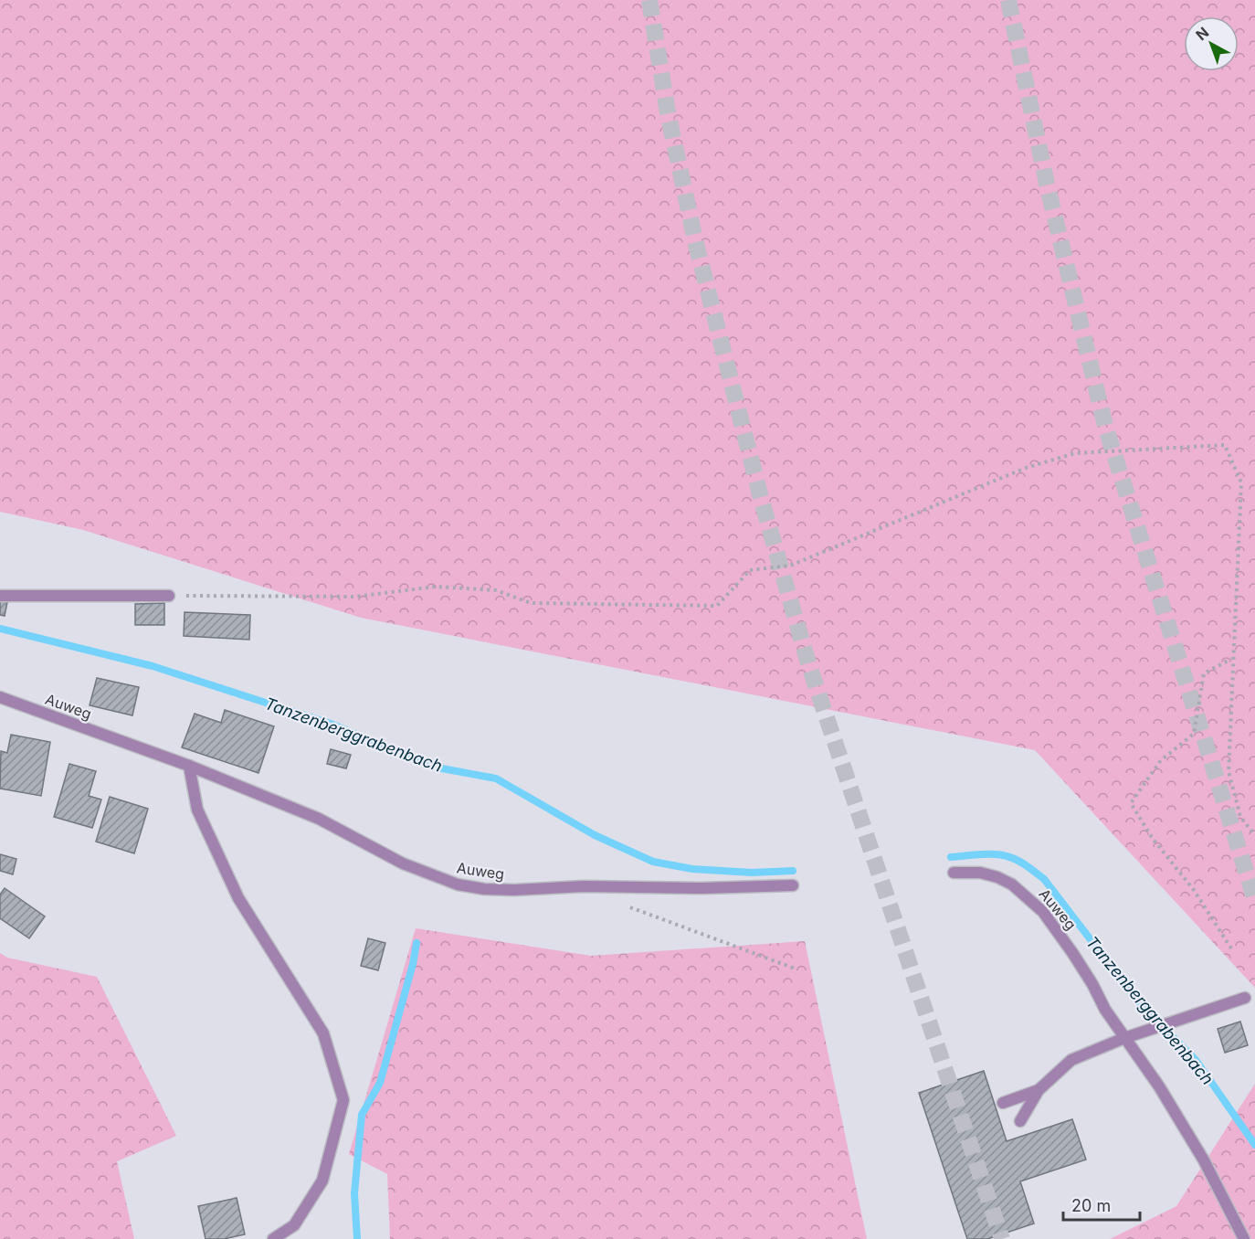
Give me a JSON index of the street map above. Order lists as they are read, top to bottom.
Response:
{
  "streets": {
    "street": ["Auweg"]
  },
  "water": ["Tanzenberggrabenbach"],
  "scale_bar": "20 m",
  "north": "top left"
}
